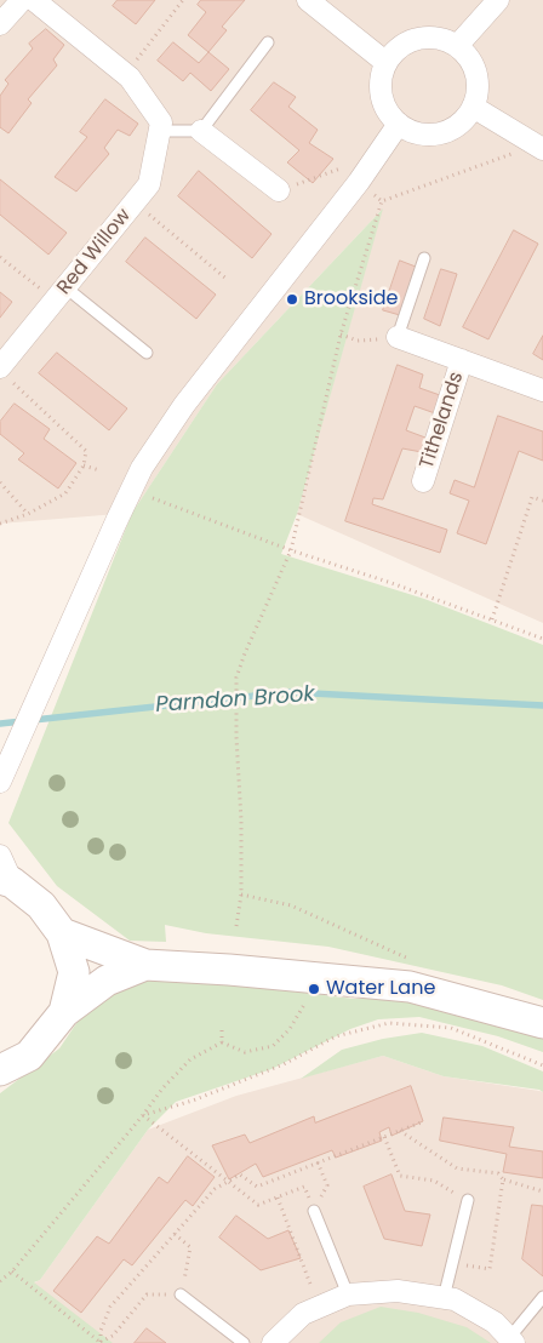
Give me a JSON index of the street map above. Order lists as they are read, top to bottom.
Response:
{
  "streets": {
    "street": ["Red Willow", "Tithelands"]
  },
  "water": ["Parndon Brook"],
  "places": ["Brookside", "Water Lane"]
}
